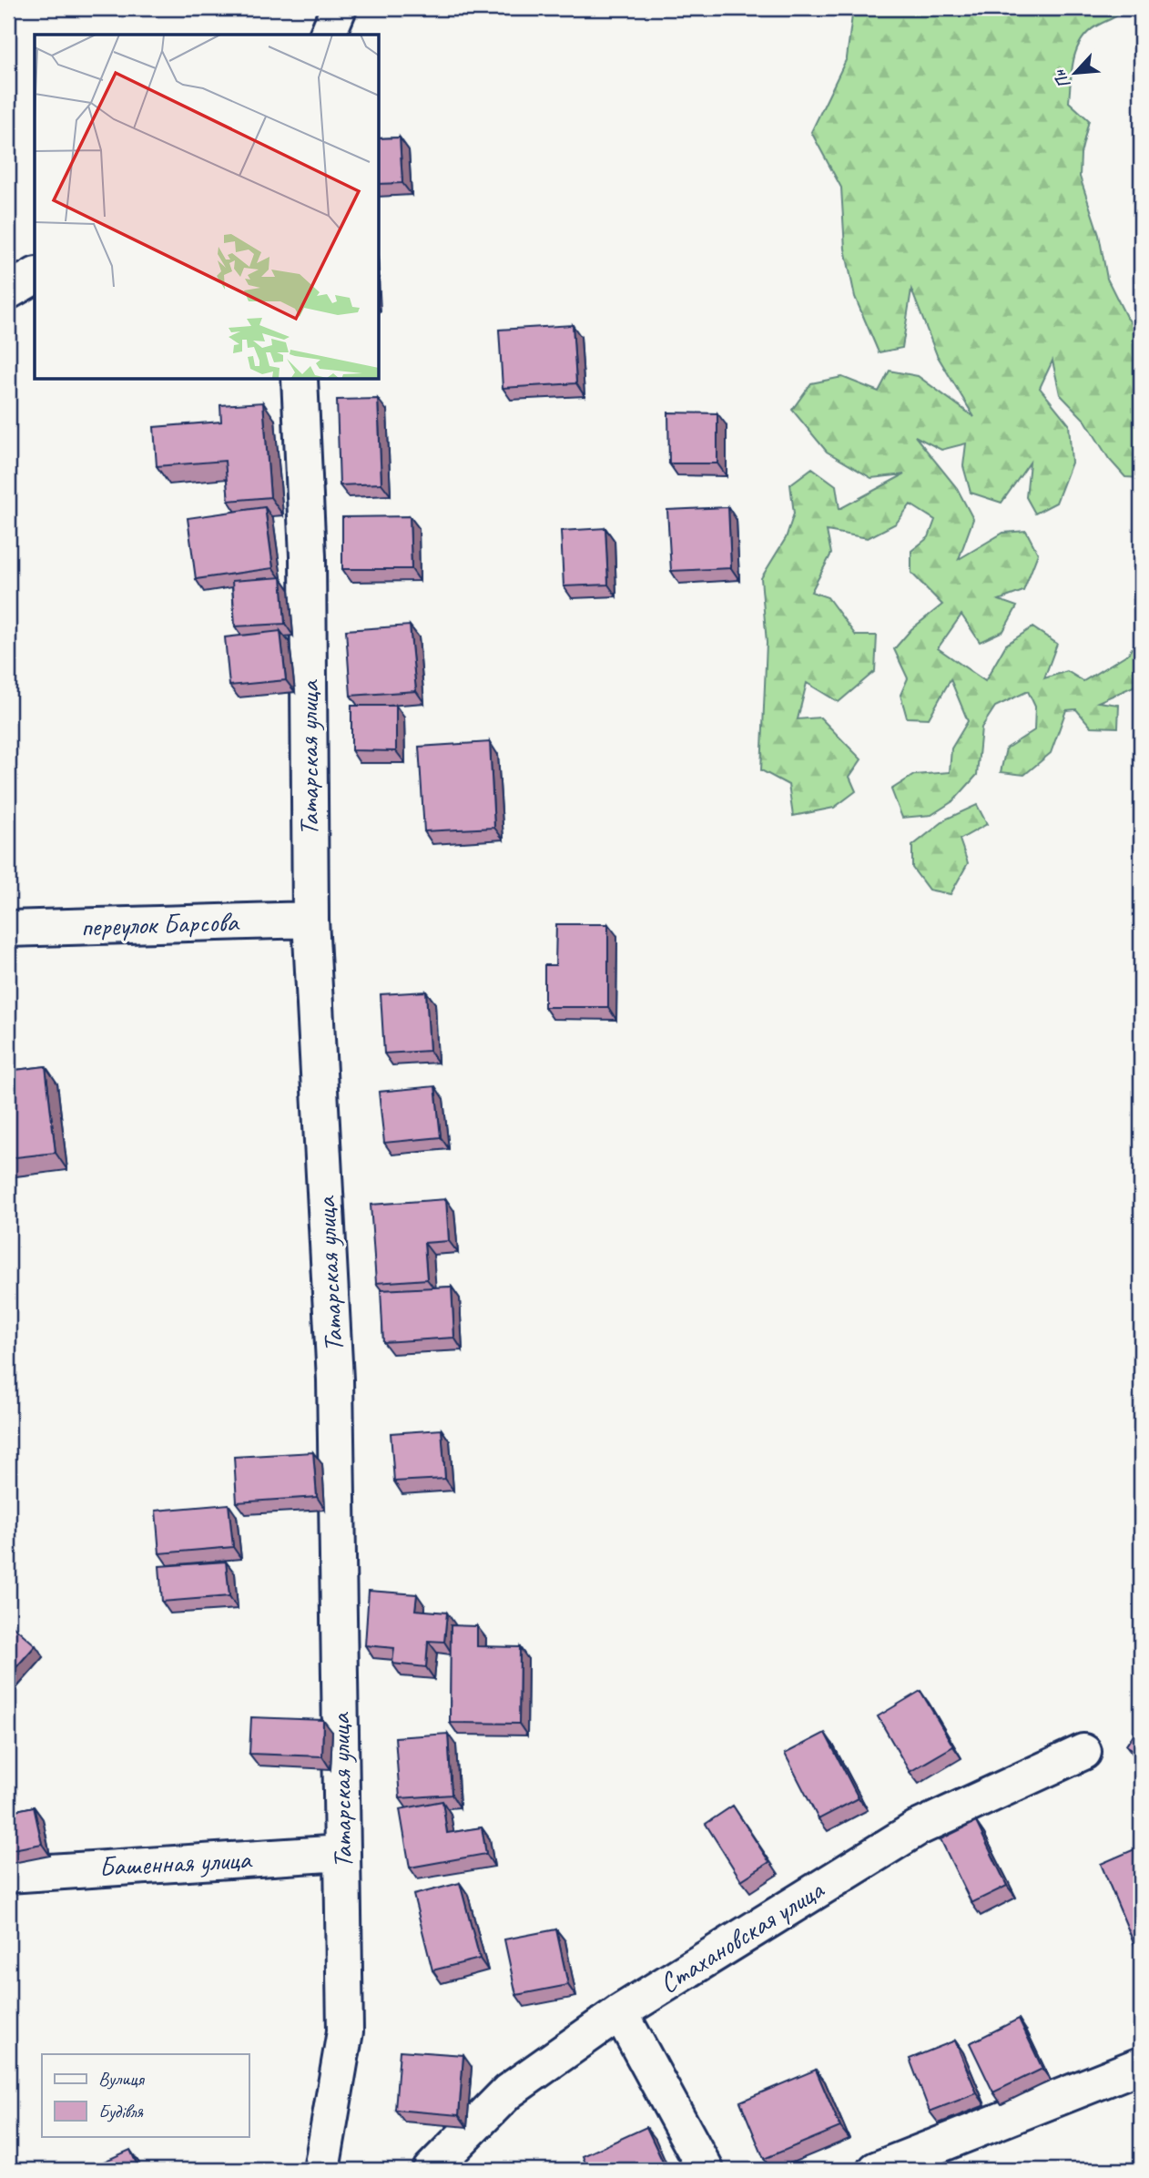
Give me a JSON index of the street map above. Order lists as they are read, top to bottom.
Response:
{
  "streets": {
    "street": [
      "Татарская улица",
      "переулок Барсова",
      "Башенная улица",
      "Стахановская улица"
    ]
  },
  "crossings": [
    ["Татарская улица", "переулок Барсова"],
    ["Татарская улица", "Башенная улица"]
  ],
  "legend": ["Вулиця", "Будівля"],
  "north": "bottom left"
}
